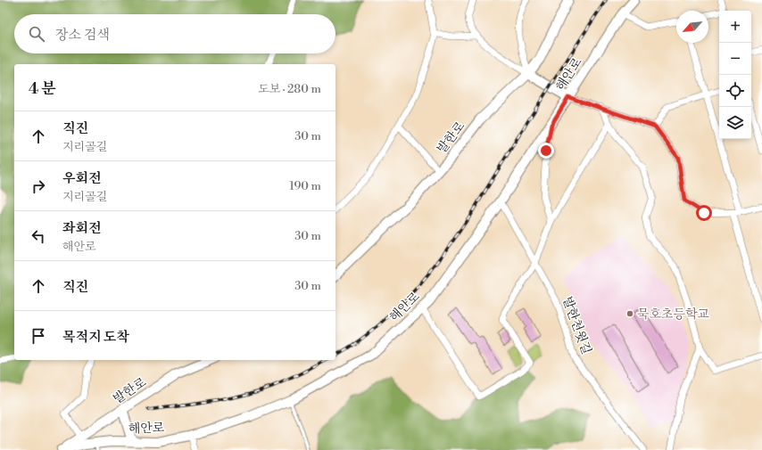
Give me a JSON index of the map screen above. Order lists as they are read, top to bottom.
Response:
{
  "streets": {
    "street": ["해안로", "발한로", "발한천윗길"]
  },
  "crossings": [
    ["해안로", "발한로"],
    ["해안로", "발한천윗길"]
  ],
  "places": ["묵호초등학교"],
  "north": "bottom left",
  "page": {
    "map_buttons": ["+", "−"],
    "search": "장소 검색",
    "heading": ["4 분", "도보 · 280 m"],
    "list": [
      ["직진", "지리골길", "30 m"],
      ["우회전", "지리골길", "190 m"],
      ["좌회전", "해안로", "30 m"],
      ["직진", "30 m"],
      "목적지 도착"
    ]
  }
}
